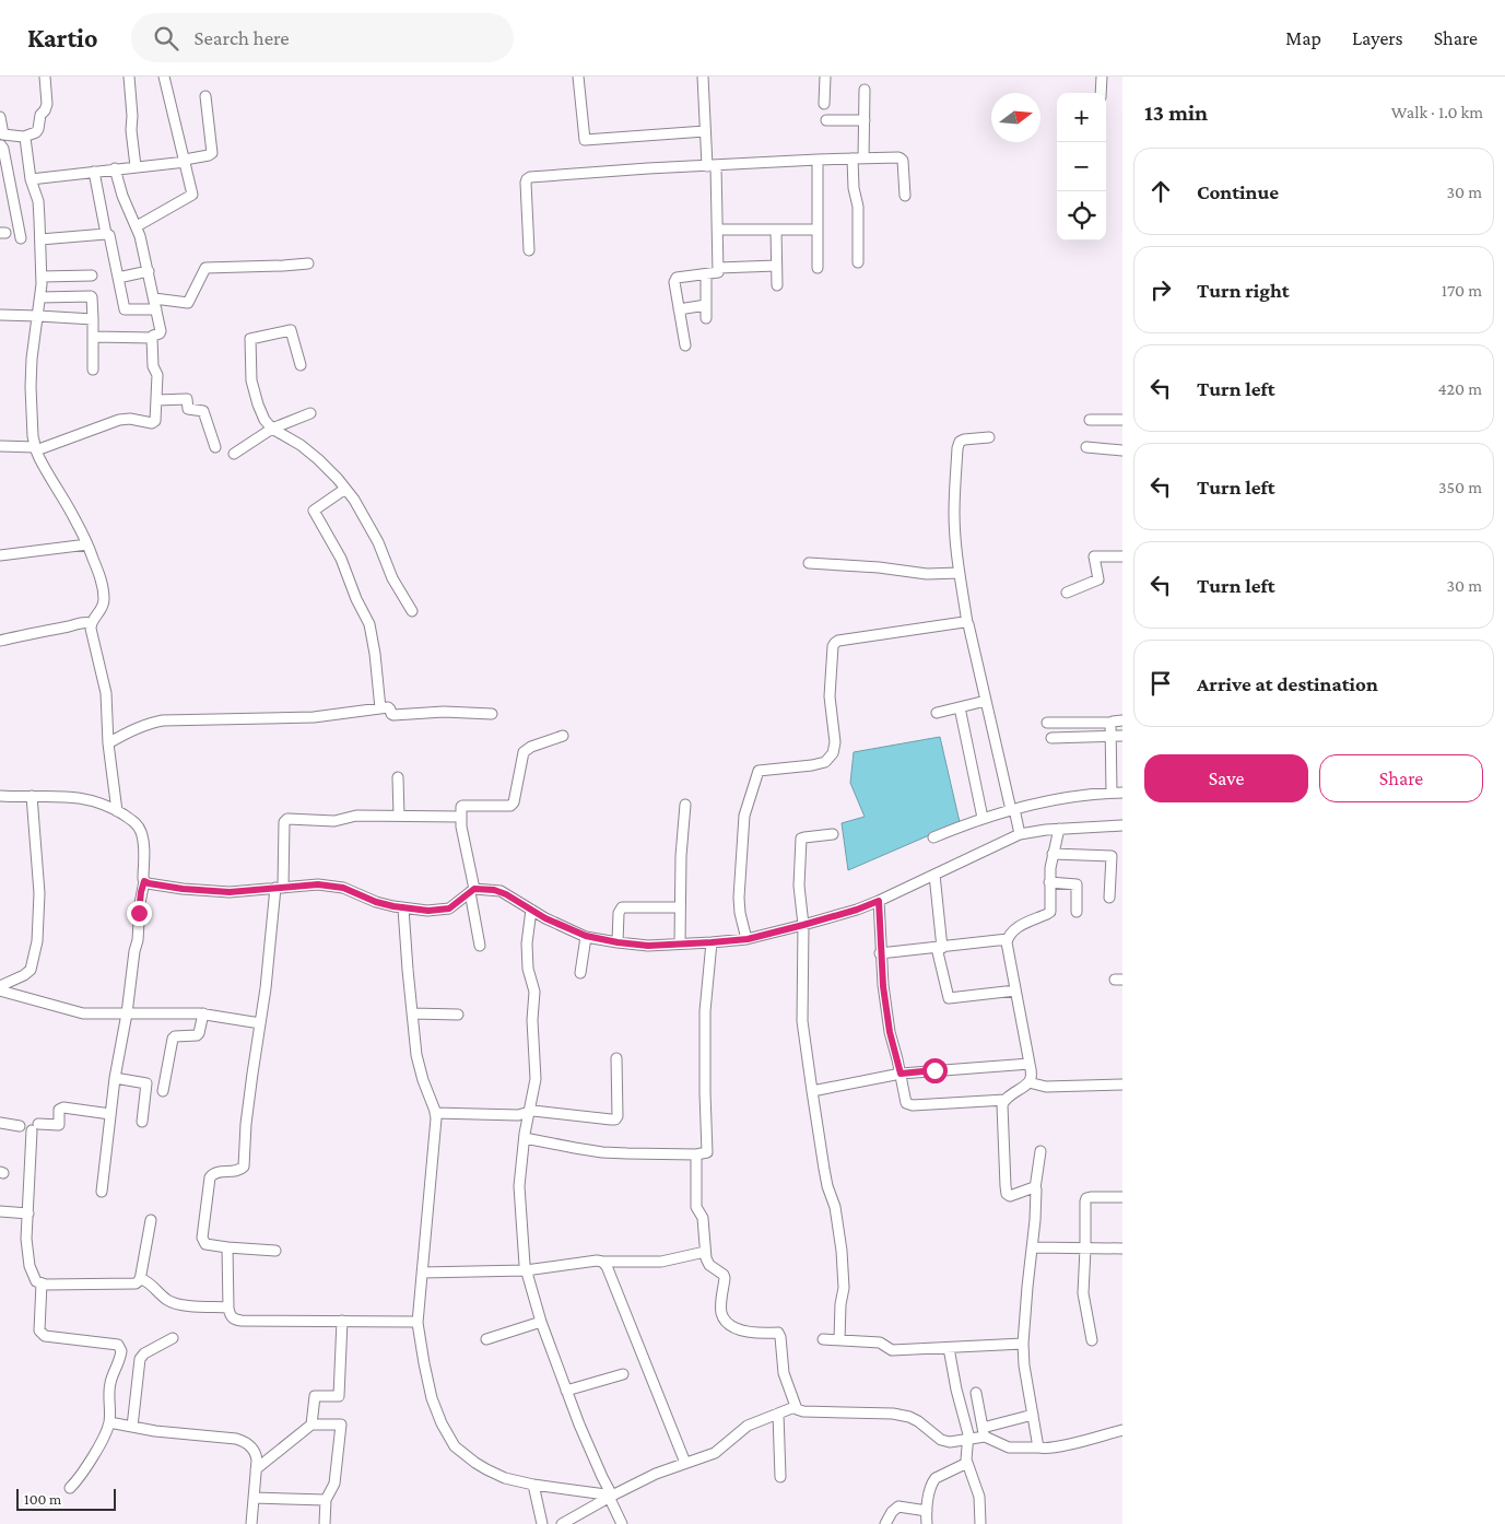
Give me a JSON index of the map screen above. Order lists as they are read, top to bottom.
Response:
{
  "scale_bar": "100 m",
  "north": "right",
  "page": {
    "header": "Kartio",
    "search": "Search here",
    "nav": ["Map", "Layers", "Share"],
    "heading": ["13 min", "Walk · 1.0 km"],
    "map_buttons": ["+", "−"],
    "list": [
      ["Continue", "30 m"],
      ["Turn right", "170 m"],
      ["Turn left", "420 m"],
      ["Turn left", "350 m"],
      ["Turn left", "30 m"],
      "Arrive at destination"
    ],
    "buttons": ["Save", "Share"],
    "scale": "100 m"
  }
}
